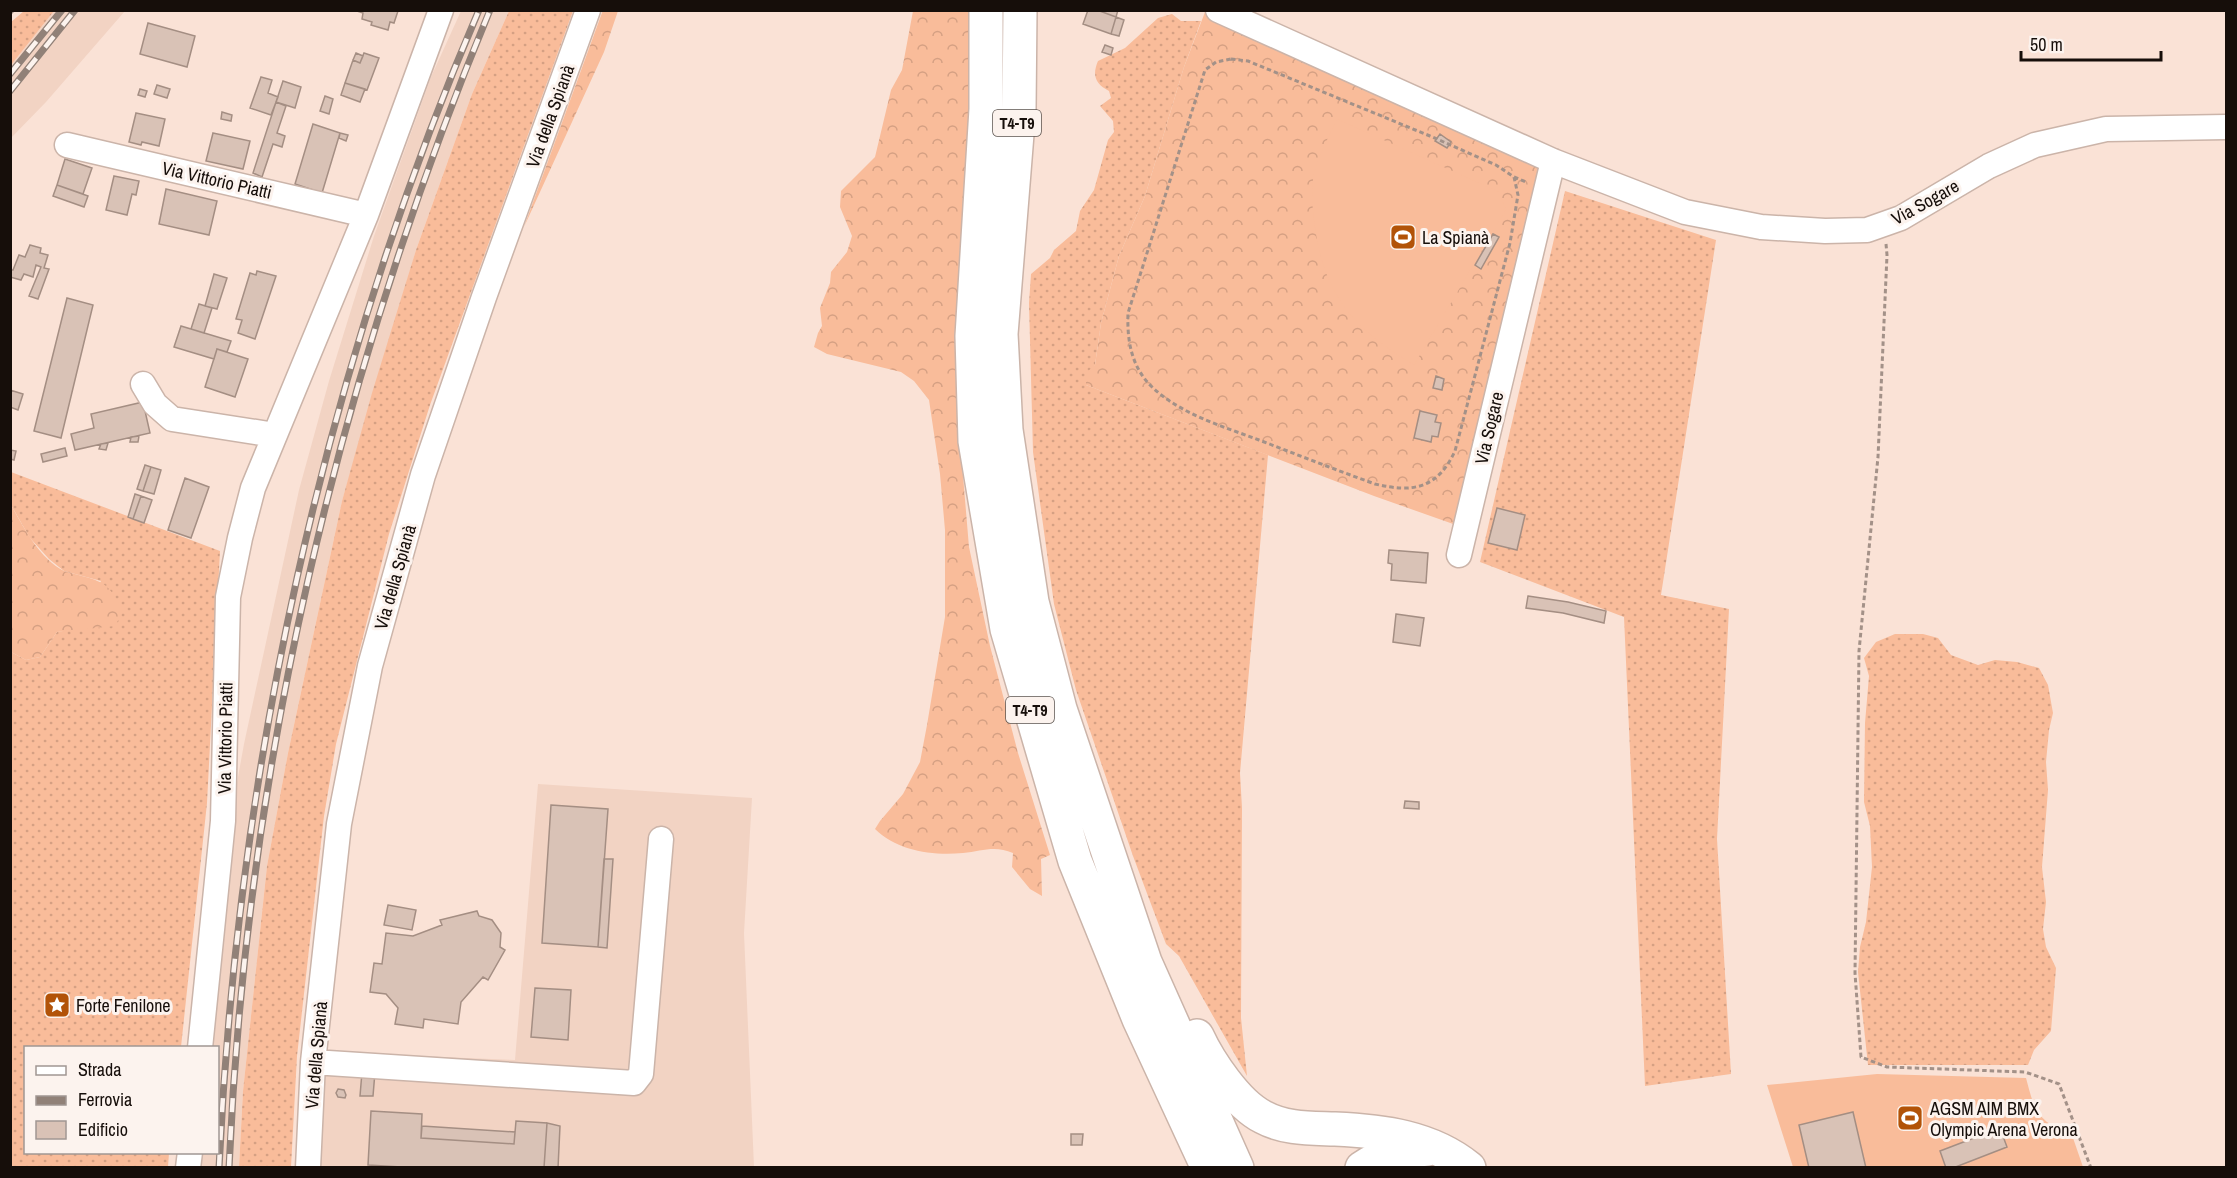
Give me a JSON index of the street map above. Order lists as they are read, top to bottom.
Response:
{
  "streets": {
    "highway": ["T4-T9"],
    "street": ["Via della Spianà", "Via Vittorio Piatti", "Via Sogare"]
  },
  "places": {
    "sports": ["La Spianà", "AGSM AIM BMX Olympic Arena Verona"],
    "place": ["Forte Fenilone"]
  },
  "legend": ["Strada", "Ferrovia", "Edificio"],
  "scale_bar": "50 m"
}
